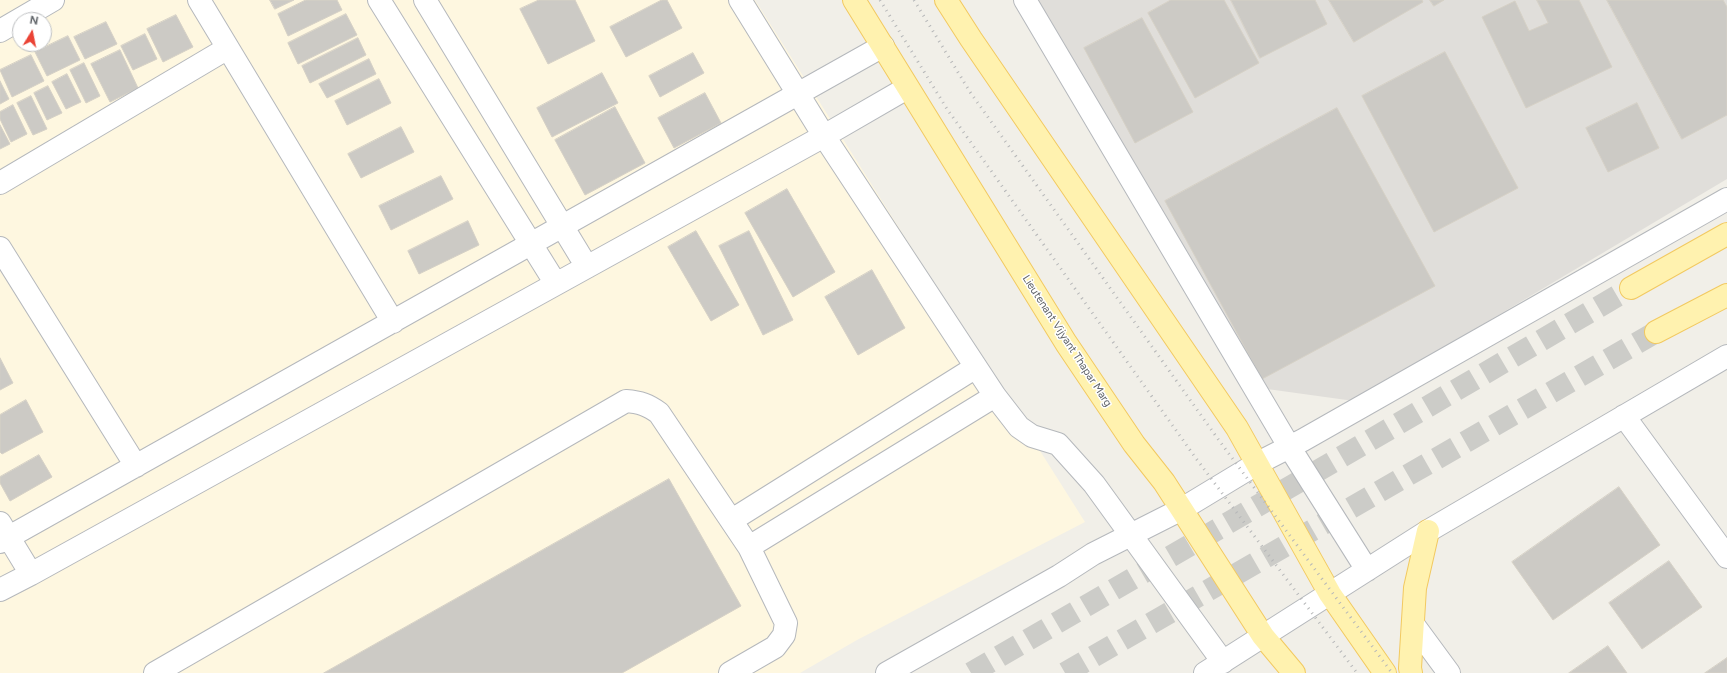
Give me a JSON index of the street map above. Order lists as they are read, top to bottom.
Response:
{
  "streets": {
    "main road": ["Lieutenant Vijyant Thapar Marg"]
  },
  "north": "top"
}
